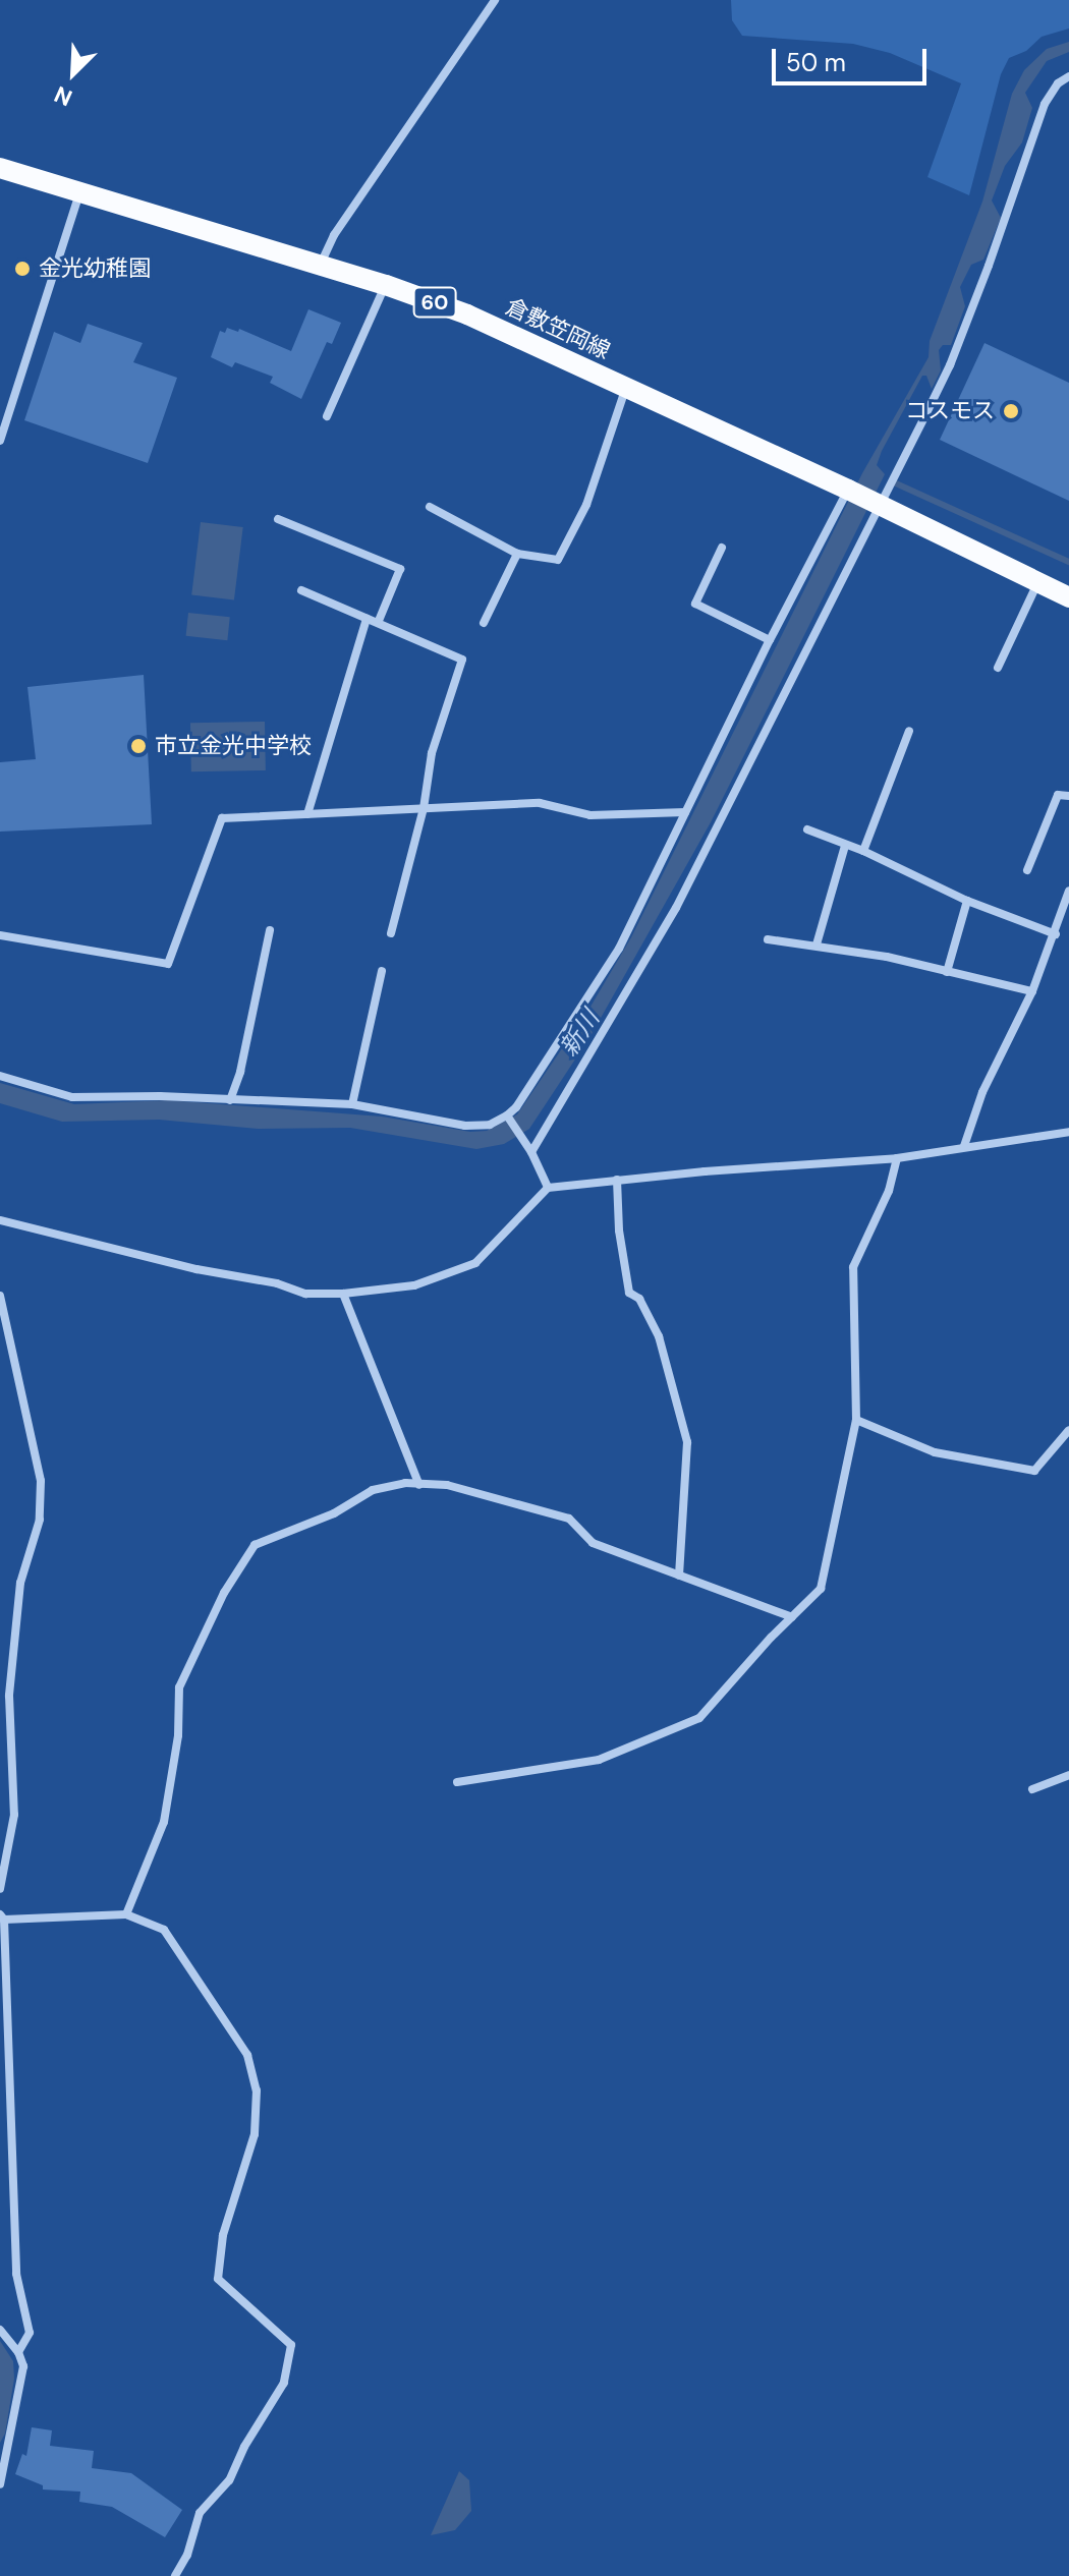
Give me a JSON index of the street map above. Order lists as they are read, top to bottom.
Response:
{
  "streets": {
    "main road": ["60", "倉敷笠岡線"]
  },
  "water": ["新川"],
  "places": ["金光幼稚園", "コスモス", "市立金光中学校"],
  "scale_bar": "50 m",
  "north": "bottom left"
}
